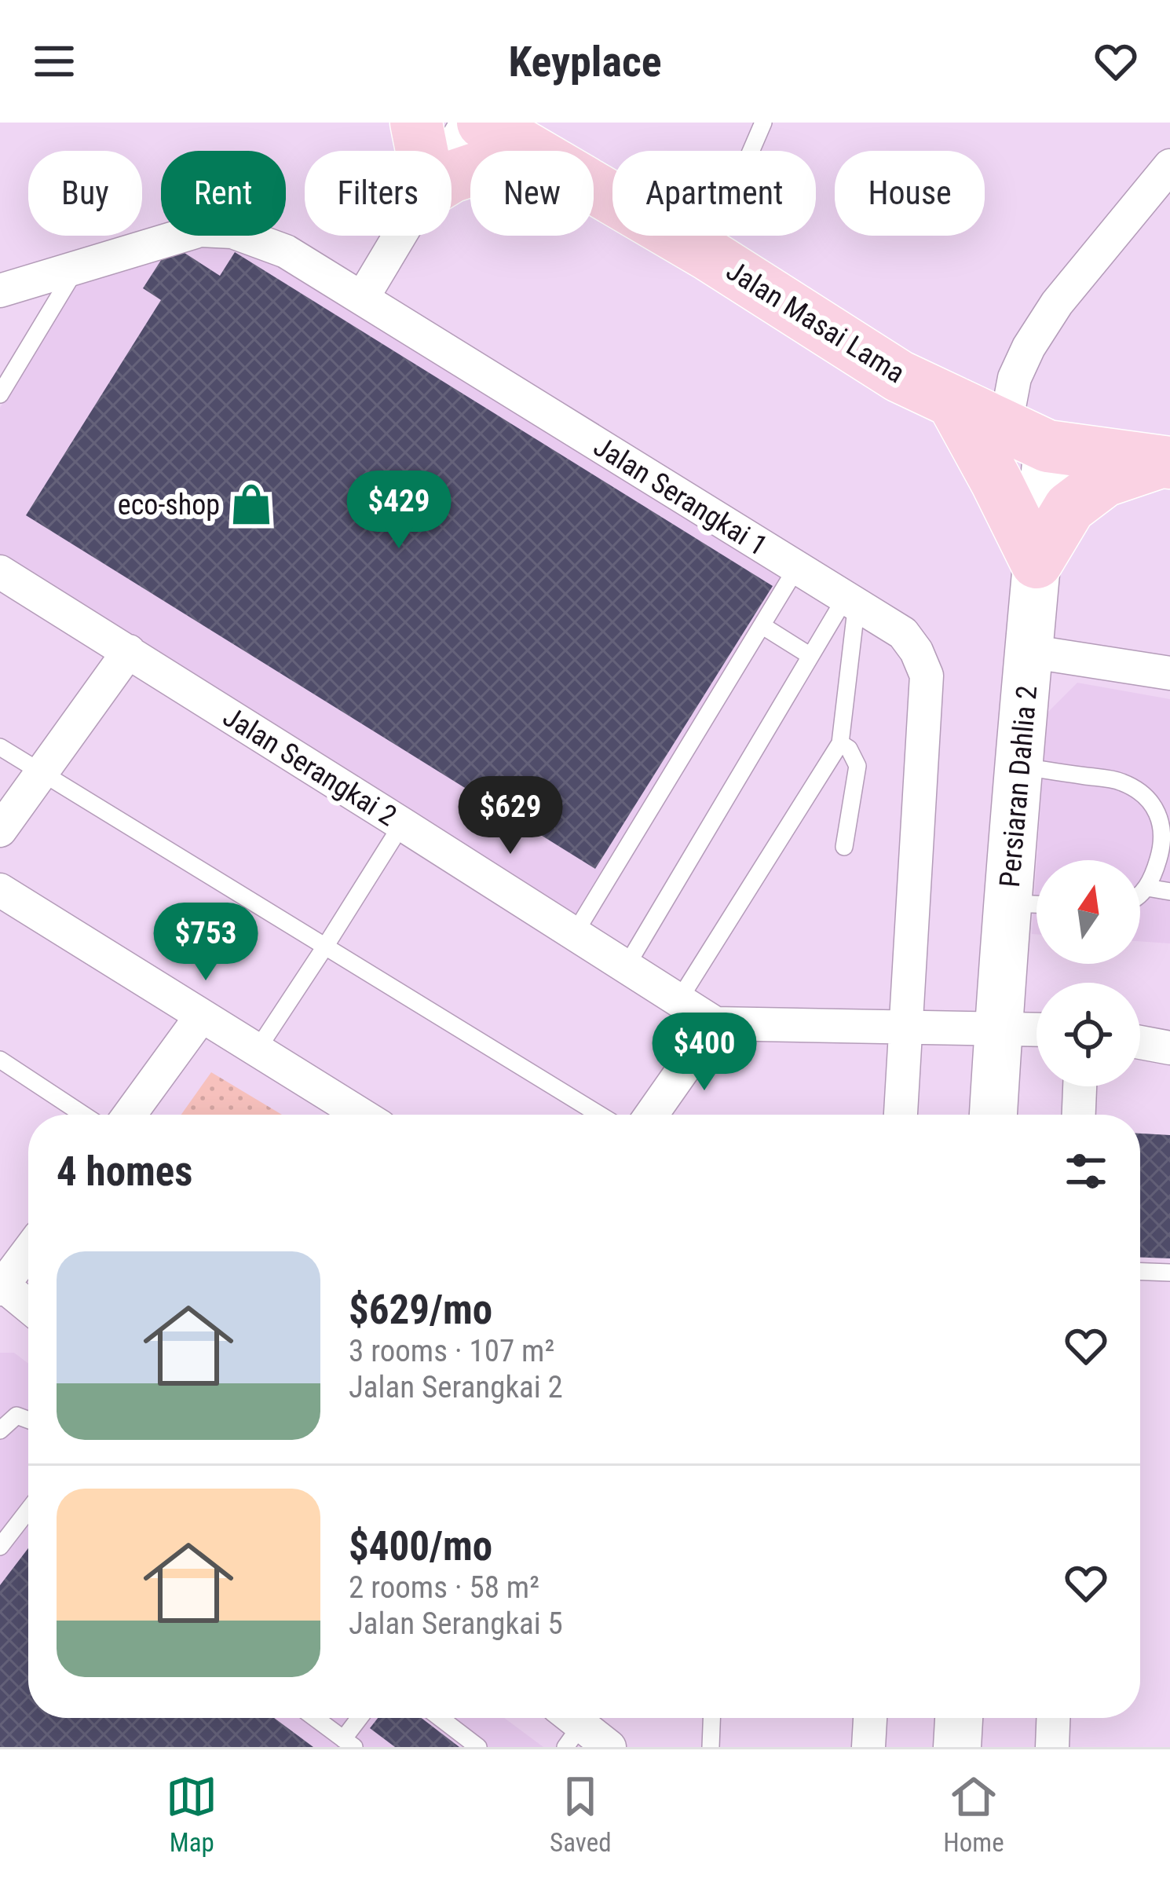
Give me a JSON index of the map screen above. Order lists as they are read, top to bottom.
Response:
{
  "streets": {
    "main road": ["Jalan Masai Lama"],
    "street": ["Jalan Serangkai 1", "Jalan Serangkai 2", "Persiaran Dahlia 2"]
  },
  "crossings": [
    ["Jalan Masai Lama", "Persiaran Dahlia 2"]
  ],
  "places": {
    "shop": ["eco-shop"]
  },
  "north": "top",
  "page": {
    "header": "Keyplace",
    "chip": [
      "Buy",
      "Rent",
      "Filters",
      "New",
      "Apartment",
      "House"
    ],
    "price": [
      "$429",
      "$629",
      "$753",
      "$400"
    ],
    "heading": "4 homes",
    "list": [
      {
        "name": "$629/mo",
        "note": "3 rooms · 107 m² · Jalan Serangkai 2"
      },
      {
        "name": "$400/mo",
        "note": "2 rooms · 58 m² · Jalan Serangkai 5"
      }
    ],
    "tabs": ["Map", "Saved", "Home"]
  }
}
